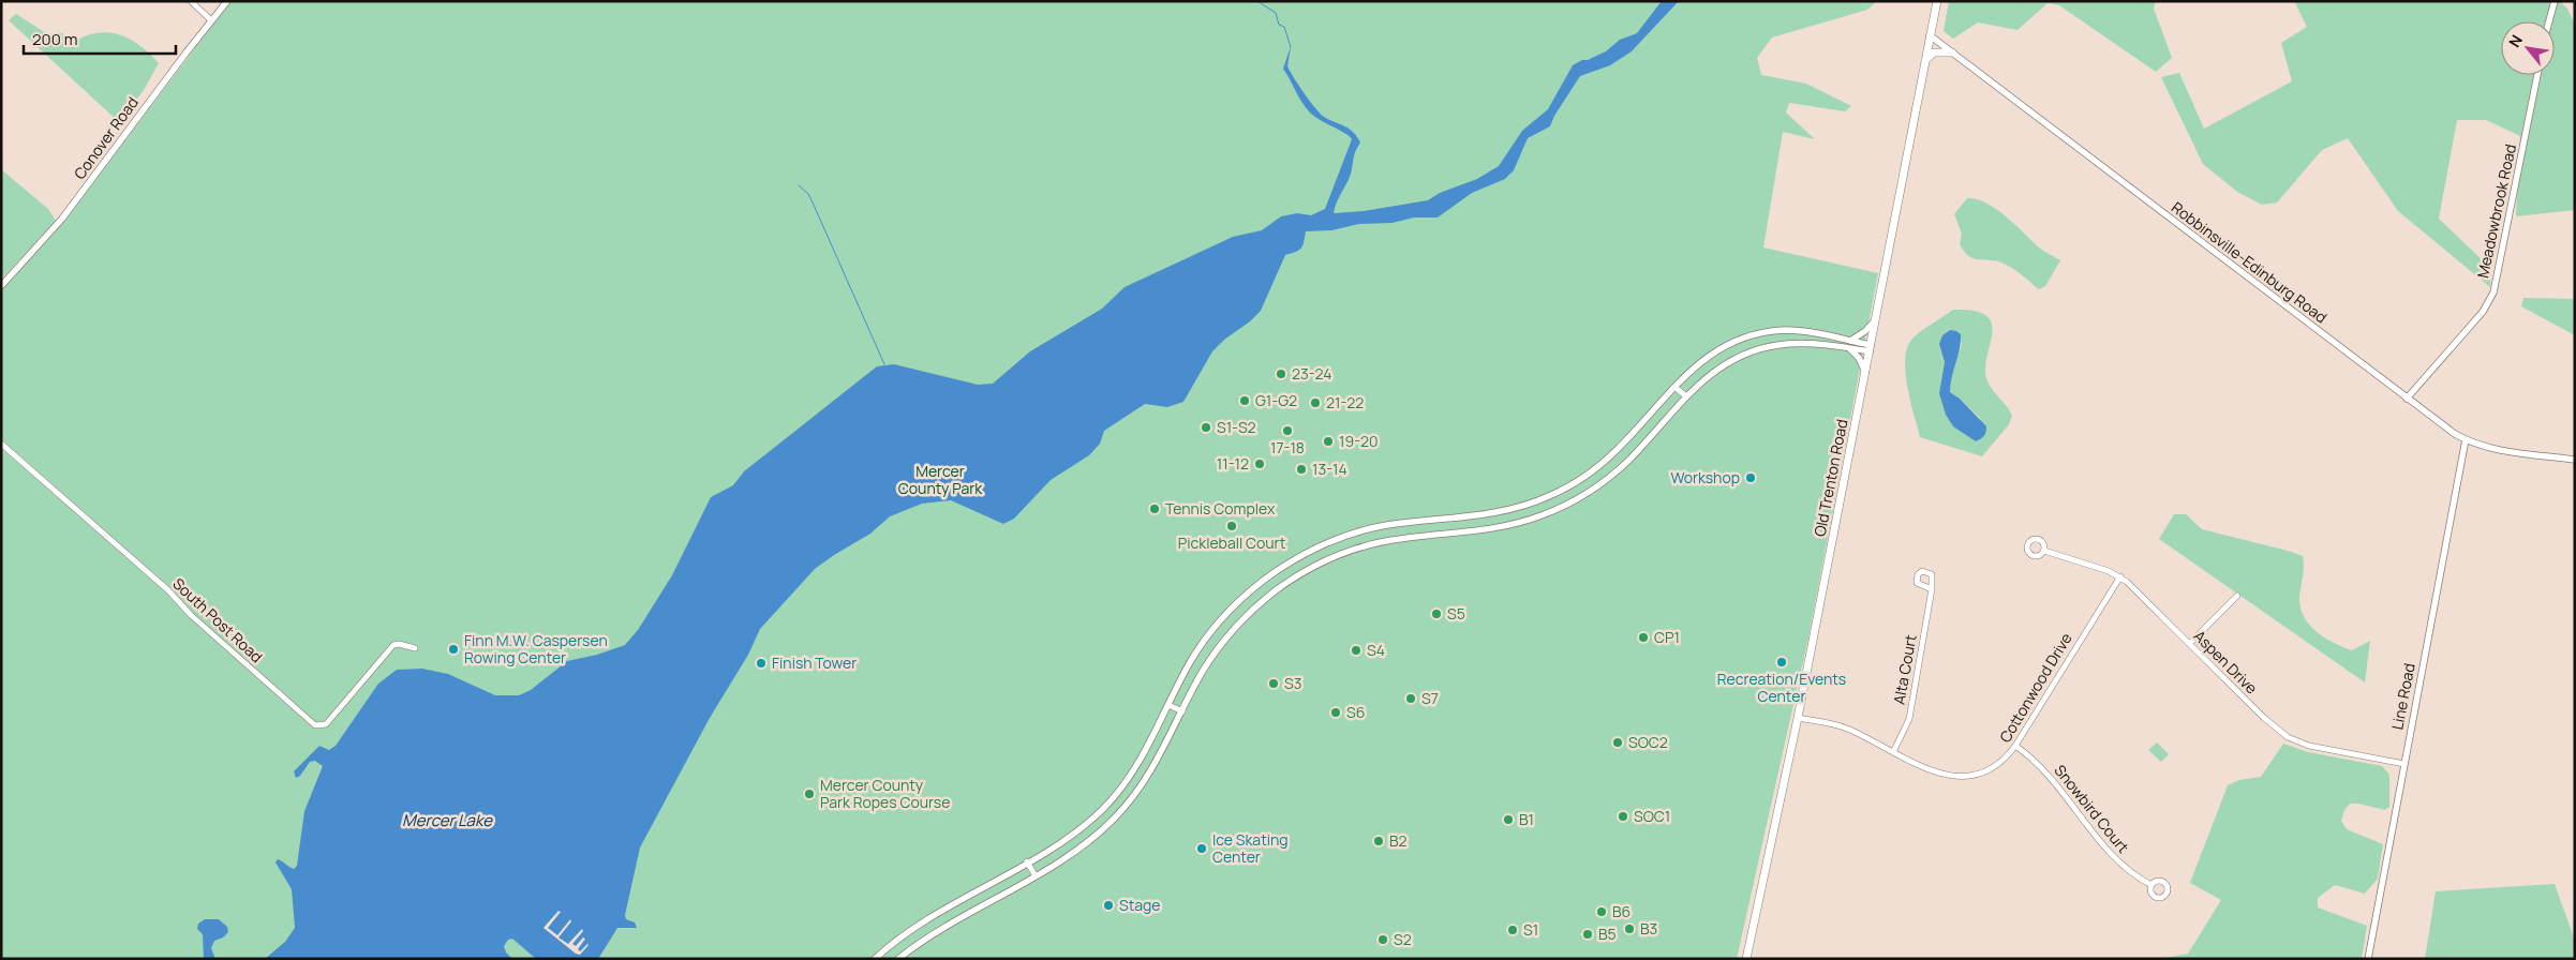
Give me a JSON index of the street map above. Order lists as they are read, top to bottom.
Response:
{
  "streets": {
    "main road": ["Old Trenton Road"],
    "street": [
      "Conover Road",
      "Meadowbrook Road",
      "Robbinsville-Edinburg Road",
      "South Post Road",
      "Aspen Drive",
      "Alta Court",
      "Cottonwood Drive",
      "Line Road",
      "Snowbird Court"
    ]
  },
  "crossings": [
    ["Meadowbrook Road", "Robbinsville-Edinburg Road"],
    ["Robbinsville-Edinburg Road", "Old Trenton Road"],
    ["Robbinsville-Edinburg Road", "Line Road"],
    ["Old Trenton Road", "Cottonwood Drive"],
    ["Aspen Drive", "Cottonwood Drive"],
    ["Aspen Drive", "Line Road"],
    ["Alta Court", "Cottonwood Drive"],
    ["Cottonwood Drive", "Snowbird Court"]
  ],
  "water": ["Mercer Lake"],
  "parks": ["Mercer County Park"],
  "places": [
    "23-24",
    "G1-G2",
    "21-22",
    "S1-S2",
    "17-18",
    "19-20",
    "11-12",
    "13-14",
    "Workshop",
    "Tennis Complex",
    "Pickleball Court",
    "S5",
    "CP1",
    "Finn M.W. Caspersen Rowing Center",
    "S4",
    "Recreation/Events Center",
    "Finish Tower",
    "S3",
    "S7",
    "S6",
    "SOC2",
    "Mercer County Park Ropes Course",
    "SOC1",
    "B1",
    "B2",
    "Ice Skating Center",
    "Stage",
    "B6",
    "B3",
    "S1",
    "B5",
    "S2"
  ],
  "scale_bar": "200 m",
  "north": "top left"
}
